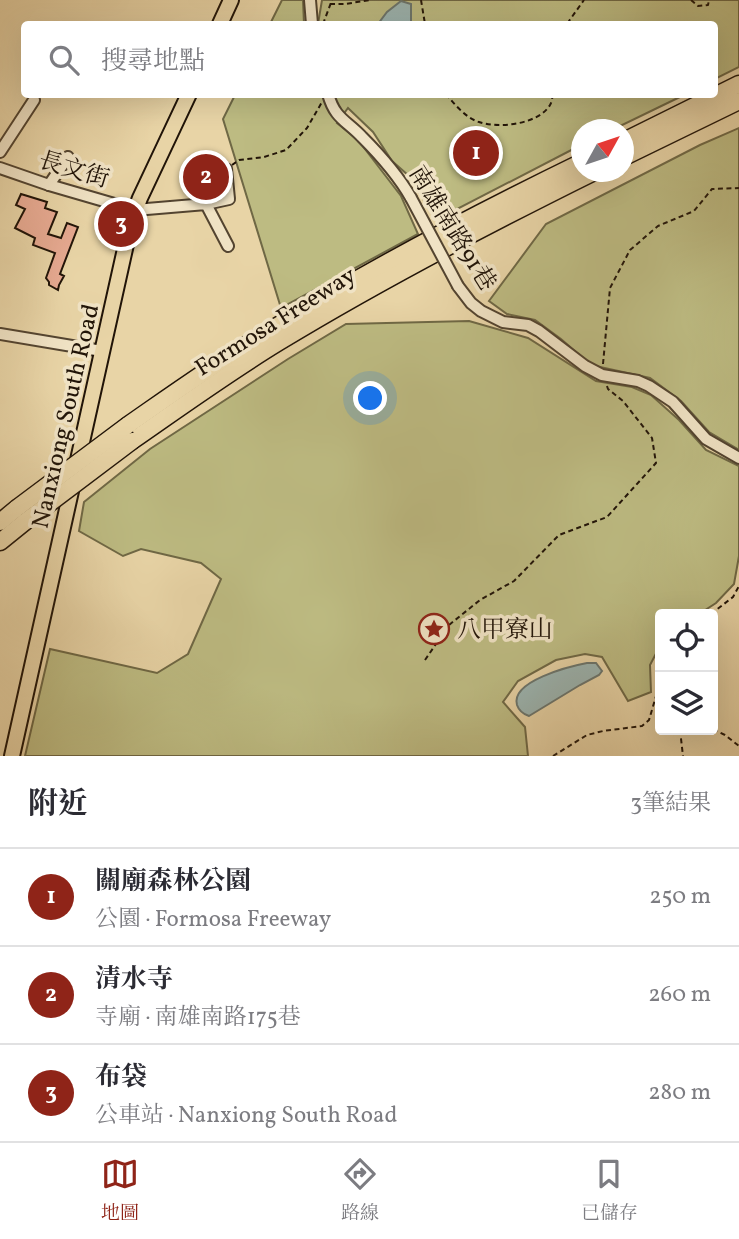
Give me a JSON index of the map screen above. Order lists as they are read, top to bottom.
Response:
{
  "streets": {
    "highway": ["Formosa Freeway"],
    "main road": ["Nanxiong South Road"],
    "street": ["長文街", "南雄南路91巷"]
  },
  "crossings": [
    ["長文街", "Nanxiong South Road"]
  ],
  "places": {
    "place": ["八甲寮山"]
  },
  "north": "top right",
  "page": {
    "search": "搜尋地點",
    "pins": ["1", "2", "3"],
    "heading": ["附近", "3筆結果"],
    "list": [
      {
        "mark": "1",
        "name": "關廟森林公園",
        "note": "公園 · Formosa Freeway",
        "value": "250 m"
      },
      {
        "mark": "2",
        "name": "清水寺",
        "note": "寺廟 · 南雄南路175巷",
        "value": "260 m"
      },
      {
        "mark": "3",
        "name": "布袋",
        "note": "公車站 · Nanxiong South Road",
        "value": "280 m"
      }
    ],
    "nav": ["地圖", "路線", "已儲存"]
  }
}
